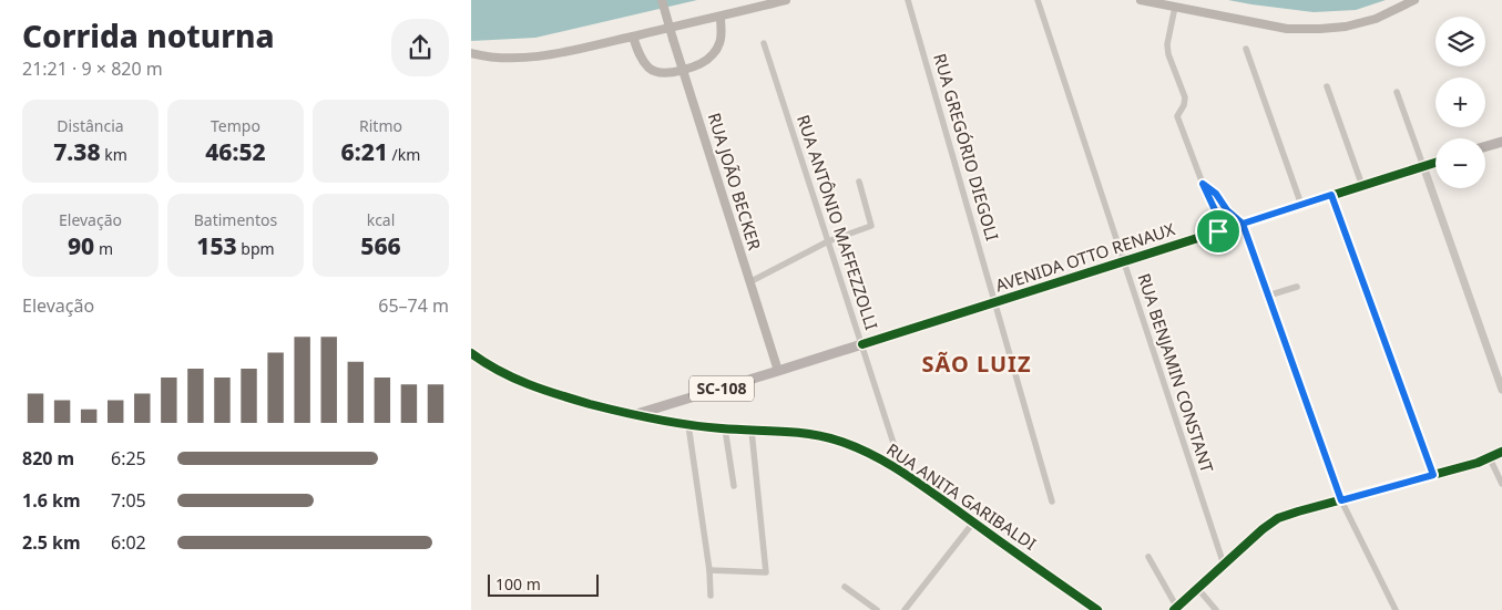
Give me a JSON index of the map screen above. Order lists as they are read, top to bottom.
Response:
{
  "streets": {
    "main road": [
      "RUA JOÃO BECKER",
      "AVENIDA OTTO RENAUX",
      "SC-108",
      "RUA ANITA GARIBALDI"
    ],
    "street": ["RUA GREGÓRIO DIEGOLI", "RUA ANTÔNIO MAFFEZZOLLI", "RUA BENJAMIN CONSTANT"]
  },
  "crossings": [
    ["RUA GREGÓRIO DIEGOLI", "AVENIDA OTTO RENAUX"],
    ["RUA JOÃO BECKER", "AVENIDA OTTO RENAUX"],
    ["RUA ANTÔNIO MAFFEZZOLLI", "AVENIDA OTTO RENAUX"],
    ["RUA ANTÔNIO MAFFEZZOLLI", "RUA ANITA GARIBALDI"],
    ["AVENIDA OTTO RENAUX", "RUA BENJAMIN CONSTANT"],
    ["AVENIDA OTTO RENAUX", "SC-108"],
    ["AVENIDA OTTO RENAUX", "RUA ANITA GARIBALDI"],
    ["SC-108", "RUA ANITA GARIBALDI"]
  ],
  "districts": ["SÃO LUIZ"],
  "scale_bar": "100 m",
  "page": {
    "heading": ["Corrida noturna", "21:21 · 9 × 820 m"],
    "map_buttons": ["+", "−"],
    "stats": [
      ["Distância", "7.38 km"],
      ["Tempo", "46:52"],
      ["Ritmo", "6:21 /km"],
      ["Elevação", "90 m"],
      ["Batimentos", "153 bpm"],
      ["kcal", "566"]
    ],
    "chart": ["Elevação", "65–74 m"],
    "list": [
      {
        "name": "820 m",
        "note": "6:25"
      },
      {
        "name": "1.6 km",
        "note": "7:05"
      },
      {
        "name": "2.5 km",
        "note": "6:02"
      }
    ],
    "scale": "100 m"
  }
}
